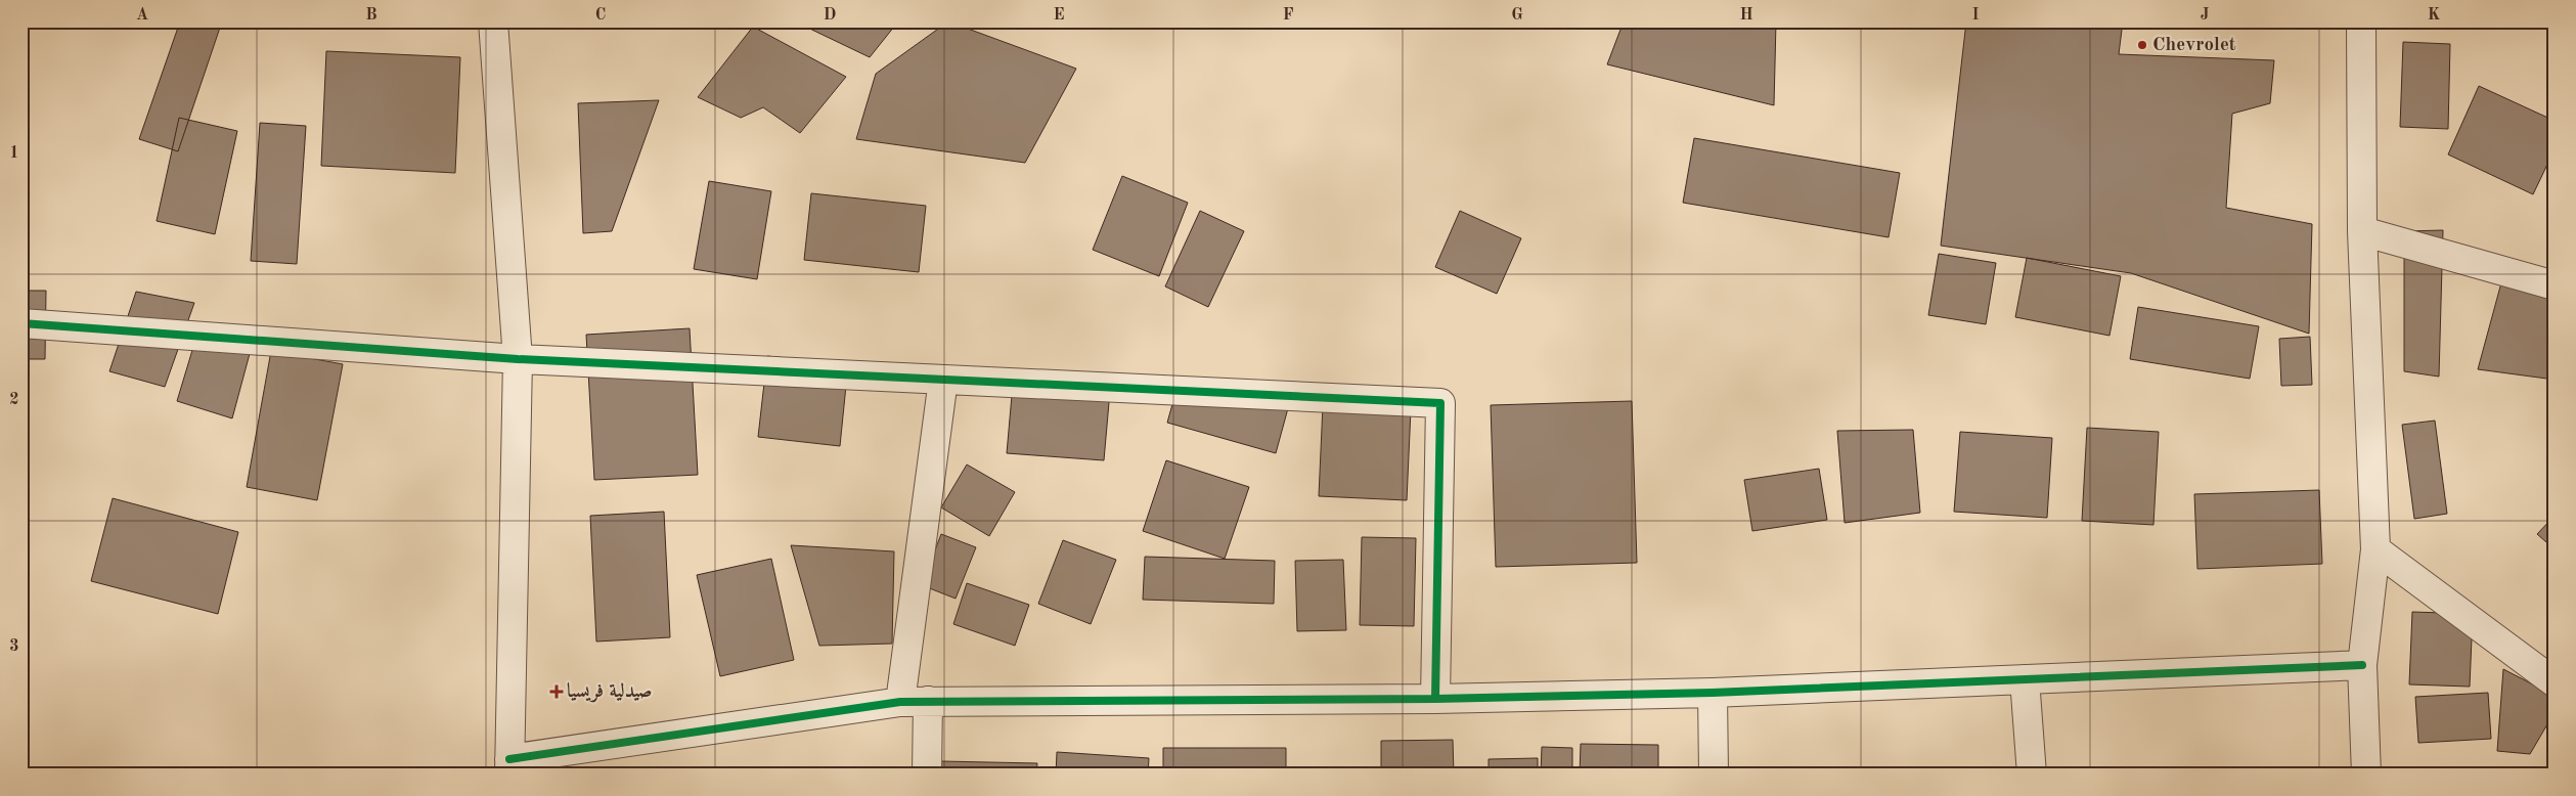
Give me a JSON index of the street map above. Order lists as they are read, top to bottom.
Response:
{
  "places": {
    "other": ["Chevrolet"],
    "health": ["صيدلية فريسيا"]
  },
  "grid": {
    "columns": [
      "A",
      "B",
      "C",
      "D",
      "E",
      "F",
      "G",
      "H",
      "I",
      "J",
      "K"
    ],
    "rows": ["1", "2", "3"]
  }
}
